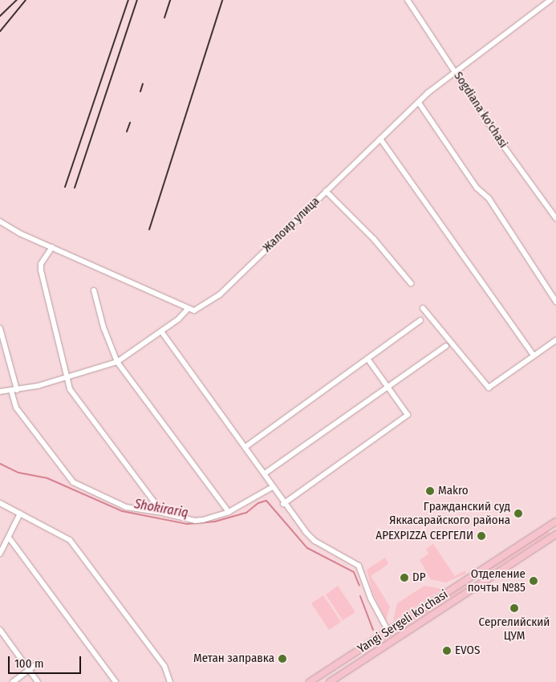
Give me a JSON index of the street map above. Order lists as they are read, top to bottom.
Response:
{
  "streets": {
    "main road": ["Yangi Sergeli ko'chasi"],
    "street": ["Sogdiana ko'chasi", "Жалоир улица"]
  },
  "crossings": [
    ["Sogdiana ko'chasi", "Жалоир улица"]
  ],
  "water": ["Shokirariq"],
  "places": [
    "Makro",
    "Гражданский суд Яккасарайского района",
    "APEXPIZZA СЕРГЕЛИ",
    "DP",
    "Отделение почты №85",
    "Сергелийский ЦУМ",
    "EVOS",
    "Метан заправка"
  ],
  "scale_bar": "100 m"
}
